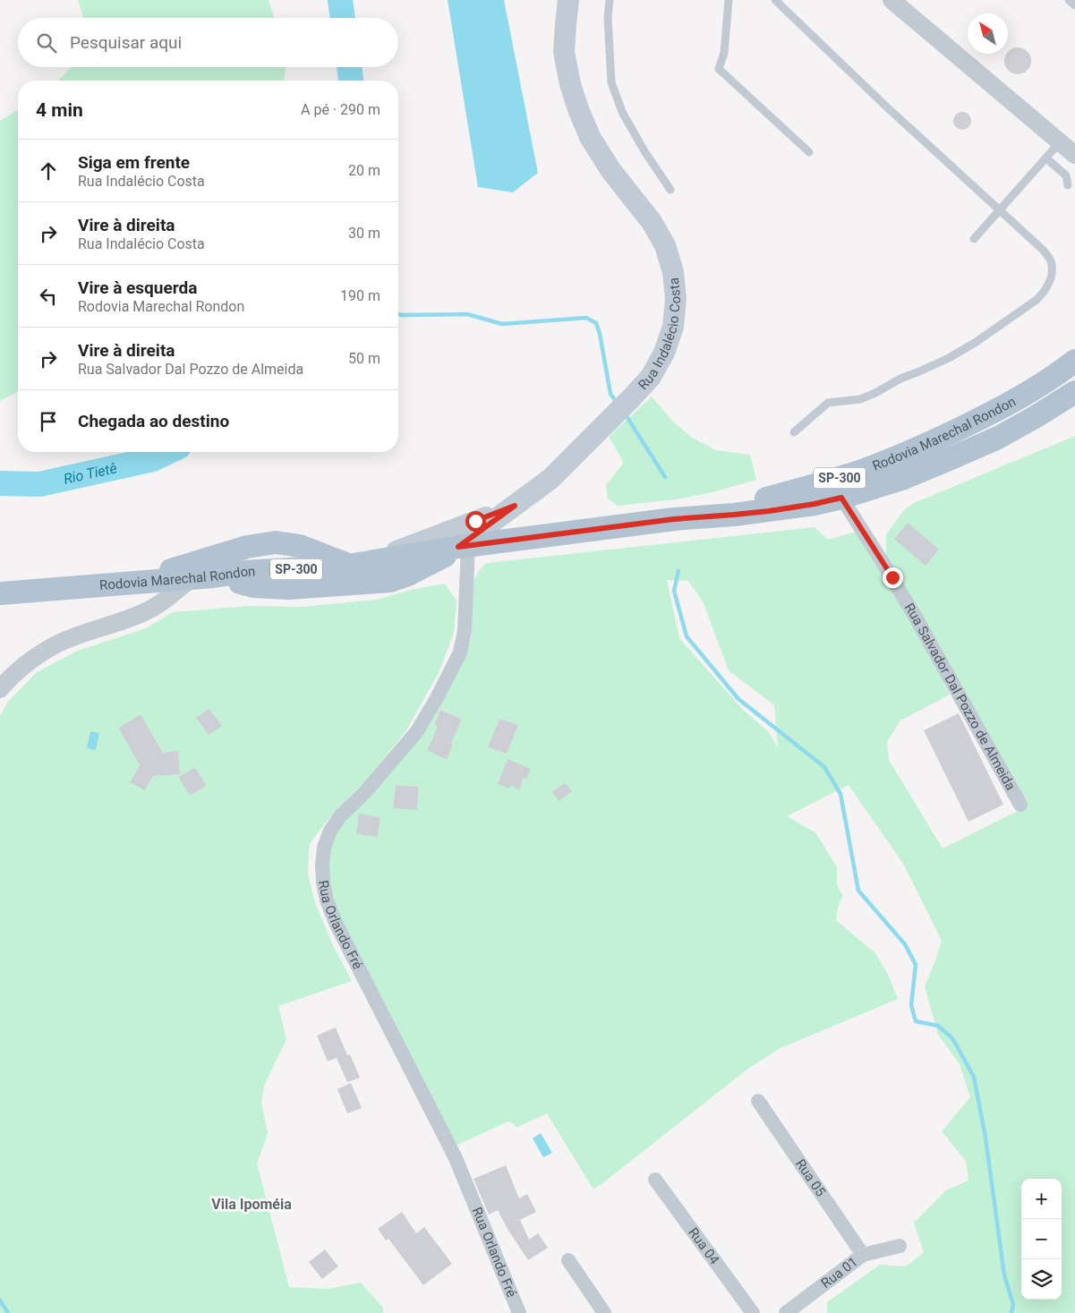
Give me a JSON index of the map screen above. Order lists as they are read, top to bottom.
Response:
{
  "streets": {
    "main road": ["Rua Indalécio Costa", "Rodovia Marechal Rondon", "SP-300"],
    "street": [
      "Rua Salvador Dal Pozzo de Almeida",
      "Rua Orlando Fré",
      "Rua 05",
      "Rua 04",
      "Rua 01"
    ]
  },
  "crossings": [
    ["Rua Indalécio Costa", "Rodovia Marechal Rondon"],
    ["Rua Indalécio Costa", "Rua Orlando Fré"],
    ["Rodovia Marechal Rondon", "Rua Salvador Dal Pozzo de Almeida"],
    ["Rodovia Marechal Rondon", "Rua Orlando Fré"],
    ["Rua 05", "Rua 01"]
  ],
  "districts": ["Vila Ipoméia"],
  "water": ["Rio Tietê"],
  "north": "top left",
  "page": {
    "search": "Pesquisar aqui",
    "heading": ["4 min", "A pé · 290 m"],
    "list": [
      ["Siga em frente", "Rua Indalécio Costa", "20 m"],
      ["Vire à direita", "Rua Indalécio Costa", "30 m"],
      ["Vire à esquerda", "Rodovia Marechal Rondon", "190 m"],
      ["Vire à direita", "Rua Salvador Dal Pozzo de Almeida", "50 m"],
      "Chegada ao destino"
    ],
    "map_buttons": ["+", "−"]
  }
}
